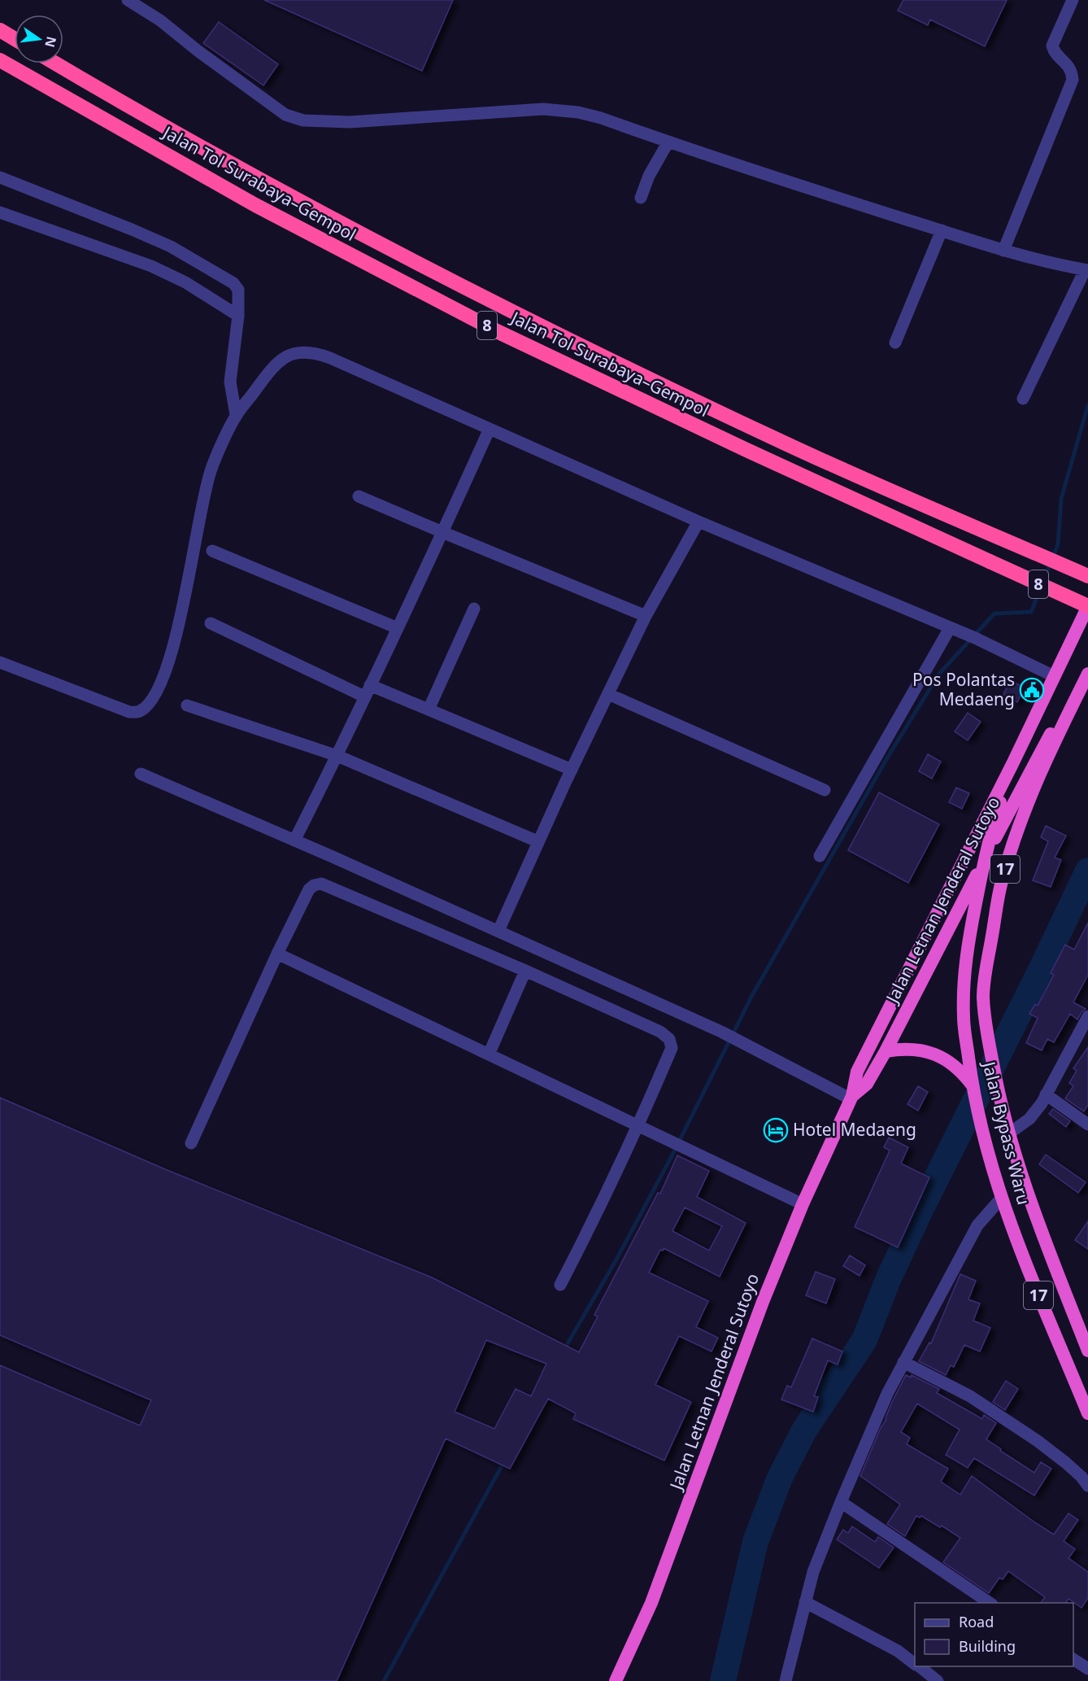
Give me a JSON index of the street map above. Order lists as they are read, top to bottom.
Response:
{
  "streets": {
    "highway": [
      "Jalan Tol Surabaya–Gempol",
      "8",
      "17",
      "Jalan Letnan Jenderal Sutoyo",
      "Jalan Bypass Waru"
    ]
  },
  "crossings": [
    ["Jalan Tol Surabaya–Gempol", "17"],
    ["17", "Jalan Letnan Jenderal Sutoyo"],
    ["17", "Jalan Bypass Waru"],
    ["Jalan Letnan Jenderal Sutoyo", "Jalan Bypass Waru"]
  ],
  "places": {
    "public building": ["Pos Polantas Medaeng"],
    "hotel": ["Hotel Medaeng"]
  },
  "legend": ["Road", "Building"],
  "north": "right"
}
